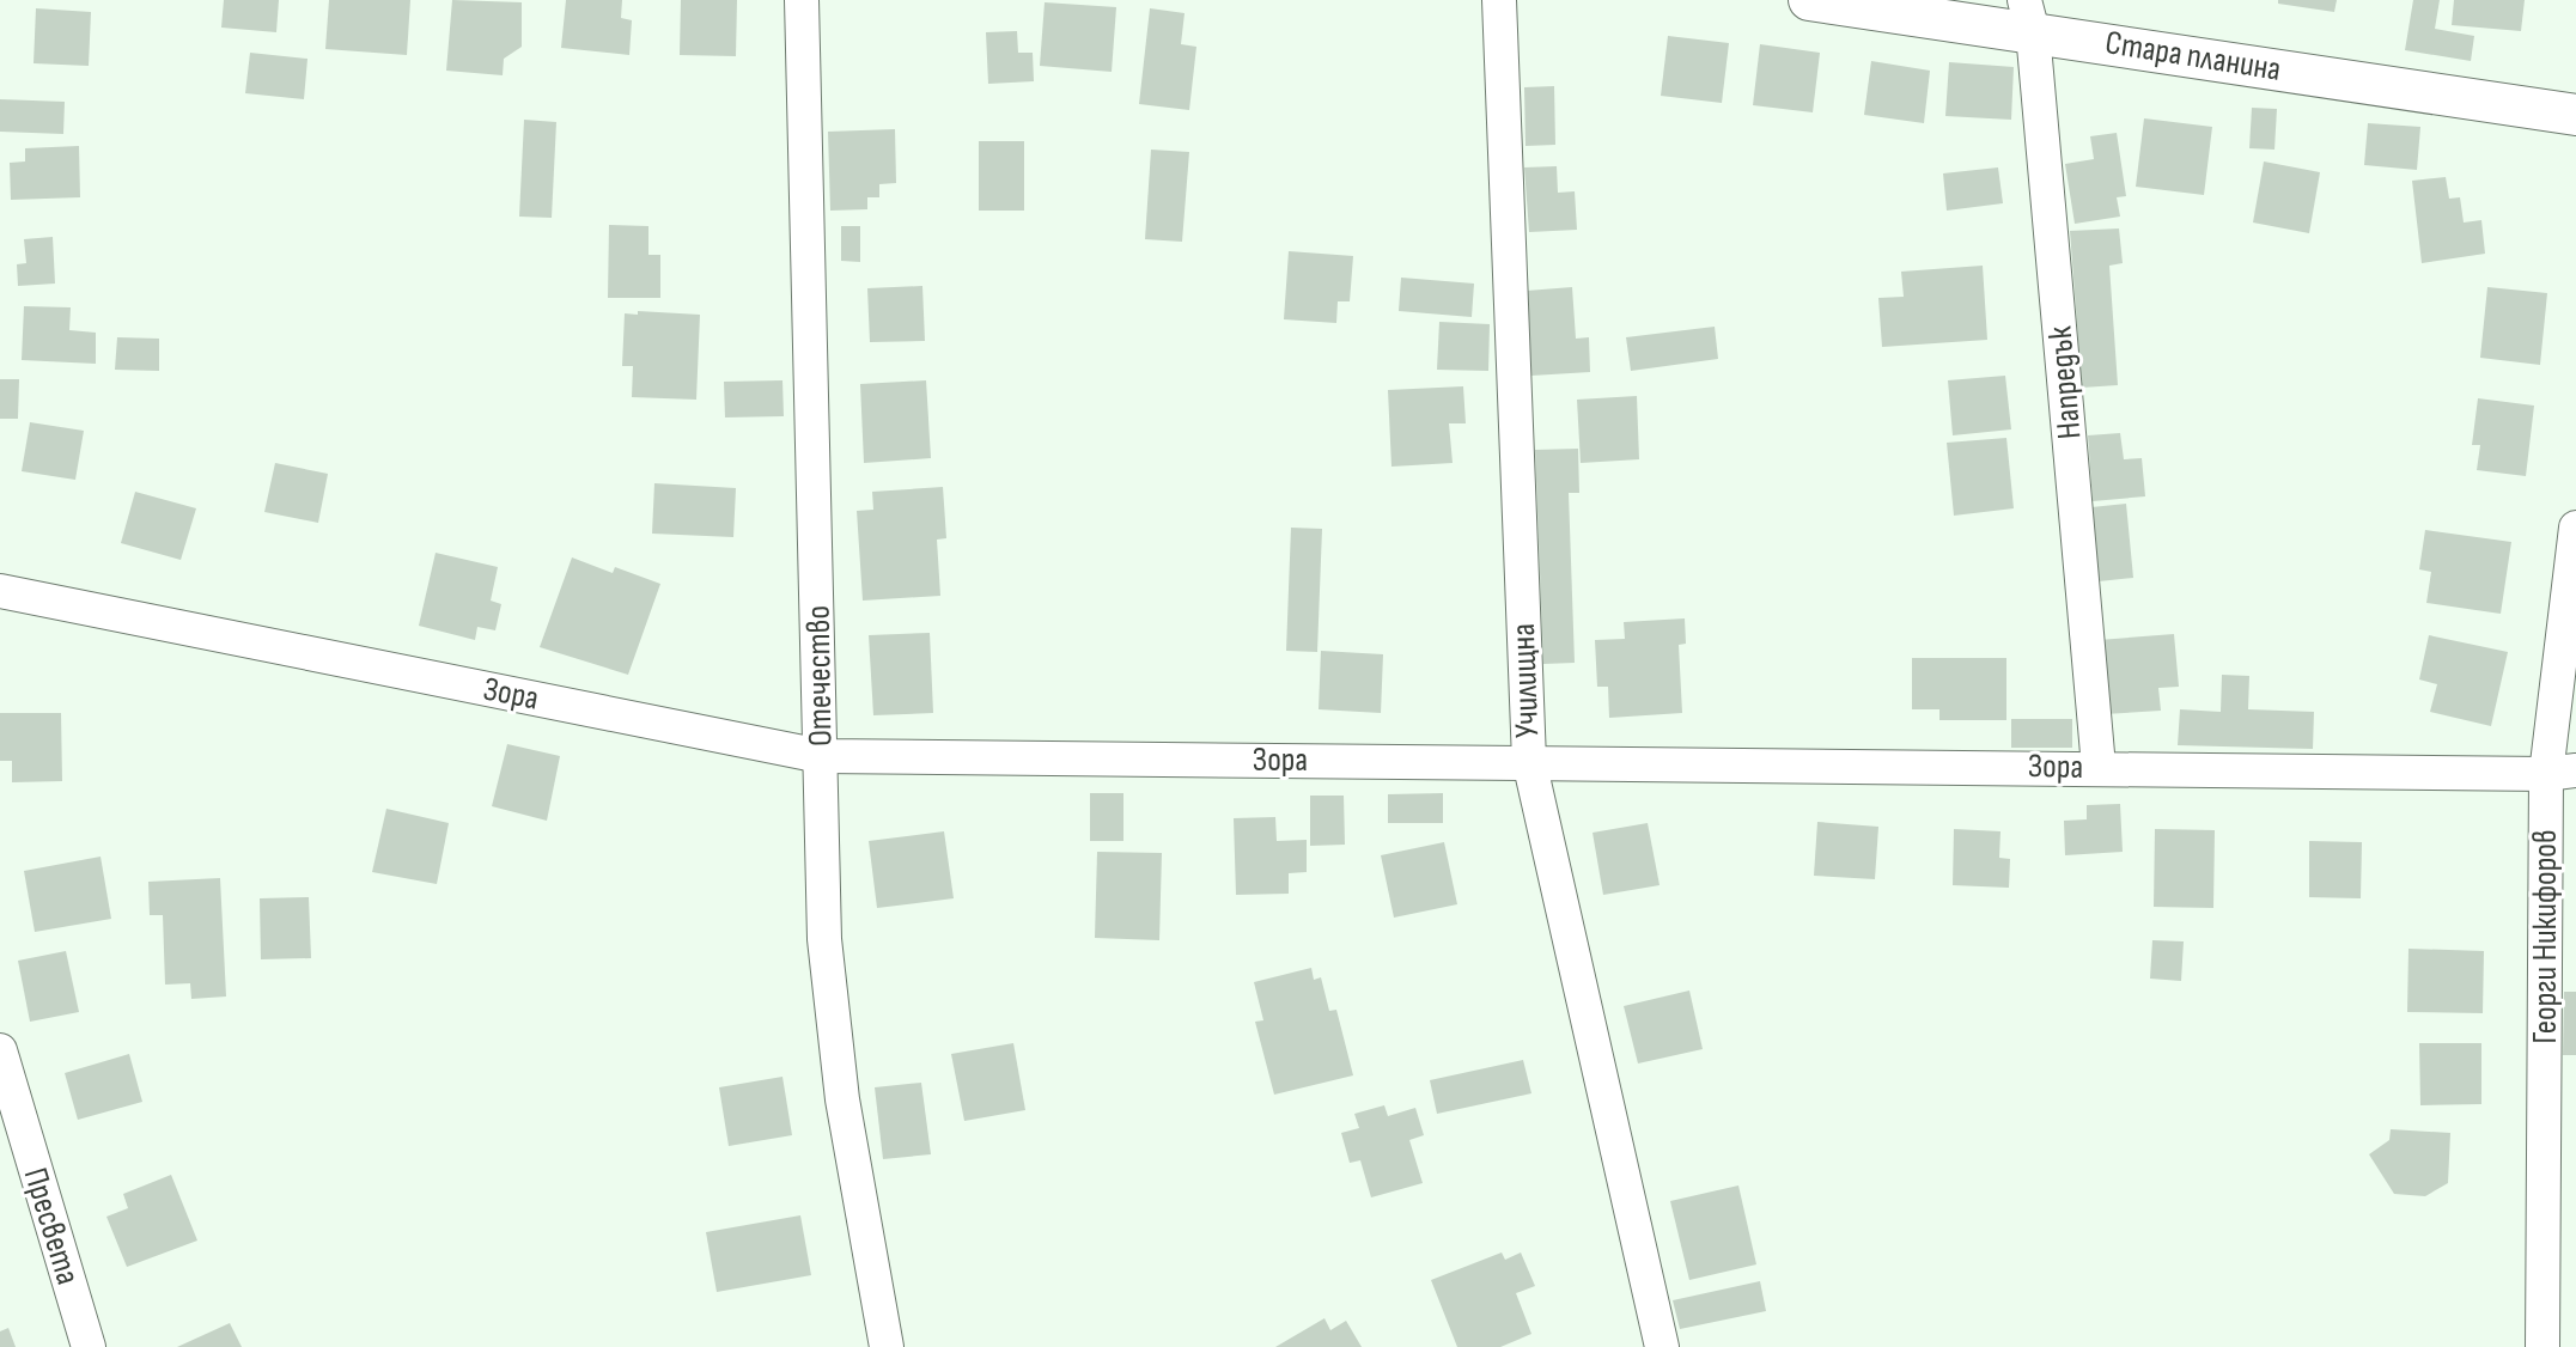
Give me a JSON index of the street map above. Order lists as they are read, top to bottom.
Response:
{
  "streets": {
    "street": [
      "Стара планина",
      "Напредък",
      "Отечество",
      "Училищна",
      "Зора",
      "Георги Никифоров",
      "Пресвета"
    ]
  },
  "crossings": [
    ["Стара планина", "Напредък"],
    ["Напредък", "Зора"],
    ["Отечество", "Зора"],
    ["Училищна", "Зора"],
    ["Зора", "Георги Никифоров"]
  ]
}
